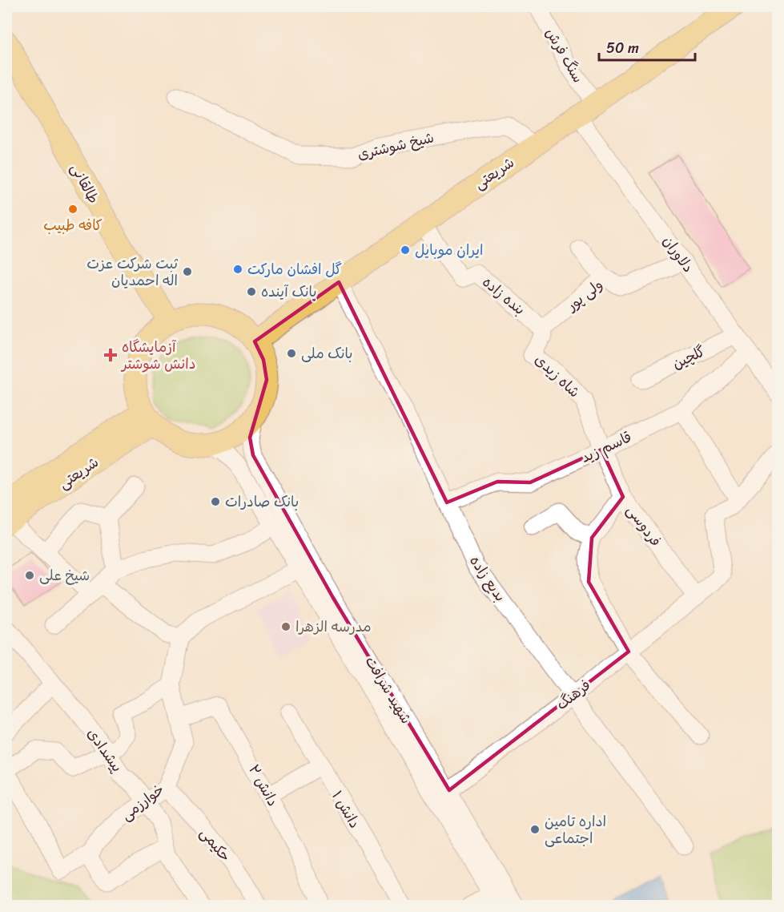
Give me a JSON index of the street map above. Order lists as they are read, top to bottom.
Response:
{
  "streets": {
    "main road": ["شریعتی", "طالقانی"],
    "street": [
      "سنگ فرش",
      "شیخ شوشتری",
      "دلاوران",
      "ولی پور",
      "بنده زاده",
      "گلچین",
      "شاه زیدی",
      "قاسم زید",
      "فردوسی",
      "بدیع زاده",
      "شهید شرافت",
      "فرهنگ",
      "پیشدادی",
      "دانش ۲",
      "خوارزمی",
      "دانش ۱",
      "حکیمی"
    ]
  },
  "crossings": [
    ["سنگ فرش", "شریعتی"],
    ["سنگ فرش", "دلاوران"],
    ["شیخ شوشتری", "شریعتی"],
    ["شریعتی", "طالقانی"],
    ["شریعتی", "دلاوران"],
    ["شریعتی", "بنده زاده"],
    ["شریعتی", "بدیع زاده"],
    ["شریعتی", "شهید شرافت"],
    ["طالقانی", "شهید شرافت"],
    ["دلاوران", "ولی پور"],
    ["دلاوران", "گلچین"],
    ["دلاوران", "قاسم زید"],
    ["ولی پور", "بنده زاده"],
    ["ولی پور", "شاه زیدی"],
    ["بنده زاده", "شاه زیدی"],
    ["شاه زیدی", "قاسم زید"],
    ["شاه زیدی", "فردوسی"],
    ["قاسم زید", "فردوسی"],
    ["قاسم زید", "بدیع زاده"],
    ["فردوسی", "فرهنگ"],
    ["بدیع زاده", "فرهنگ"],
    ["شهید شرافت", "فرهنگ"],
    ["پیشدادی", "خوارزمی"],
    ["دانش ۲", "خوارزمی"],
    ["خوارزمی", "حکیمی"]
  ],
  "places": {
    "other": [
      "کافه طبیب",
      "ایران موبایل",
      "گل افشان مارکت",
      "ثبت شرکت عزت اله احمدیان",
      "بانک آینده",
      "بانک ملی",
      "بانک صادرات",
      "شیخ علی",
      "مدرسه الزهرا",
      "اداره تامین اجتماعی"
    ],
    "health": ["آزمایشگاه دانش شوشتر"]
  },
  "scale_bar": "50 m"
}
